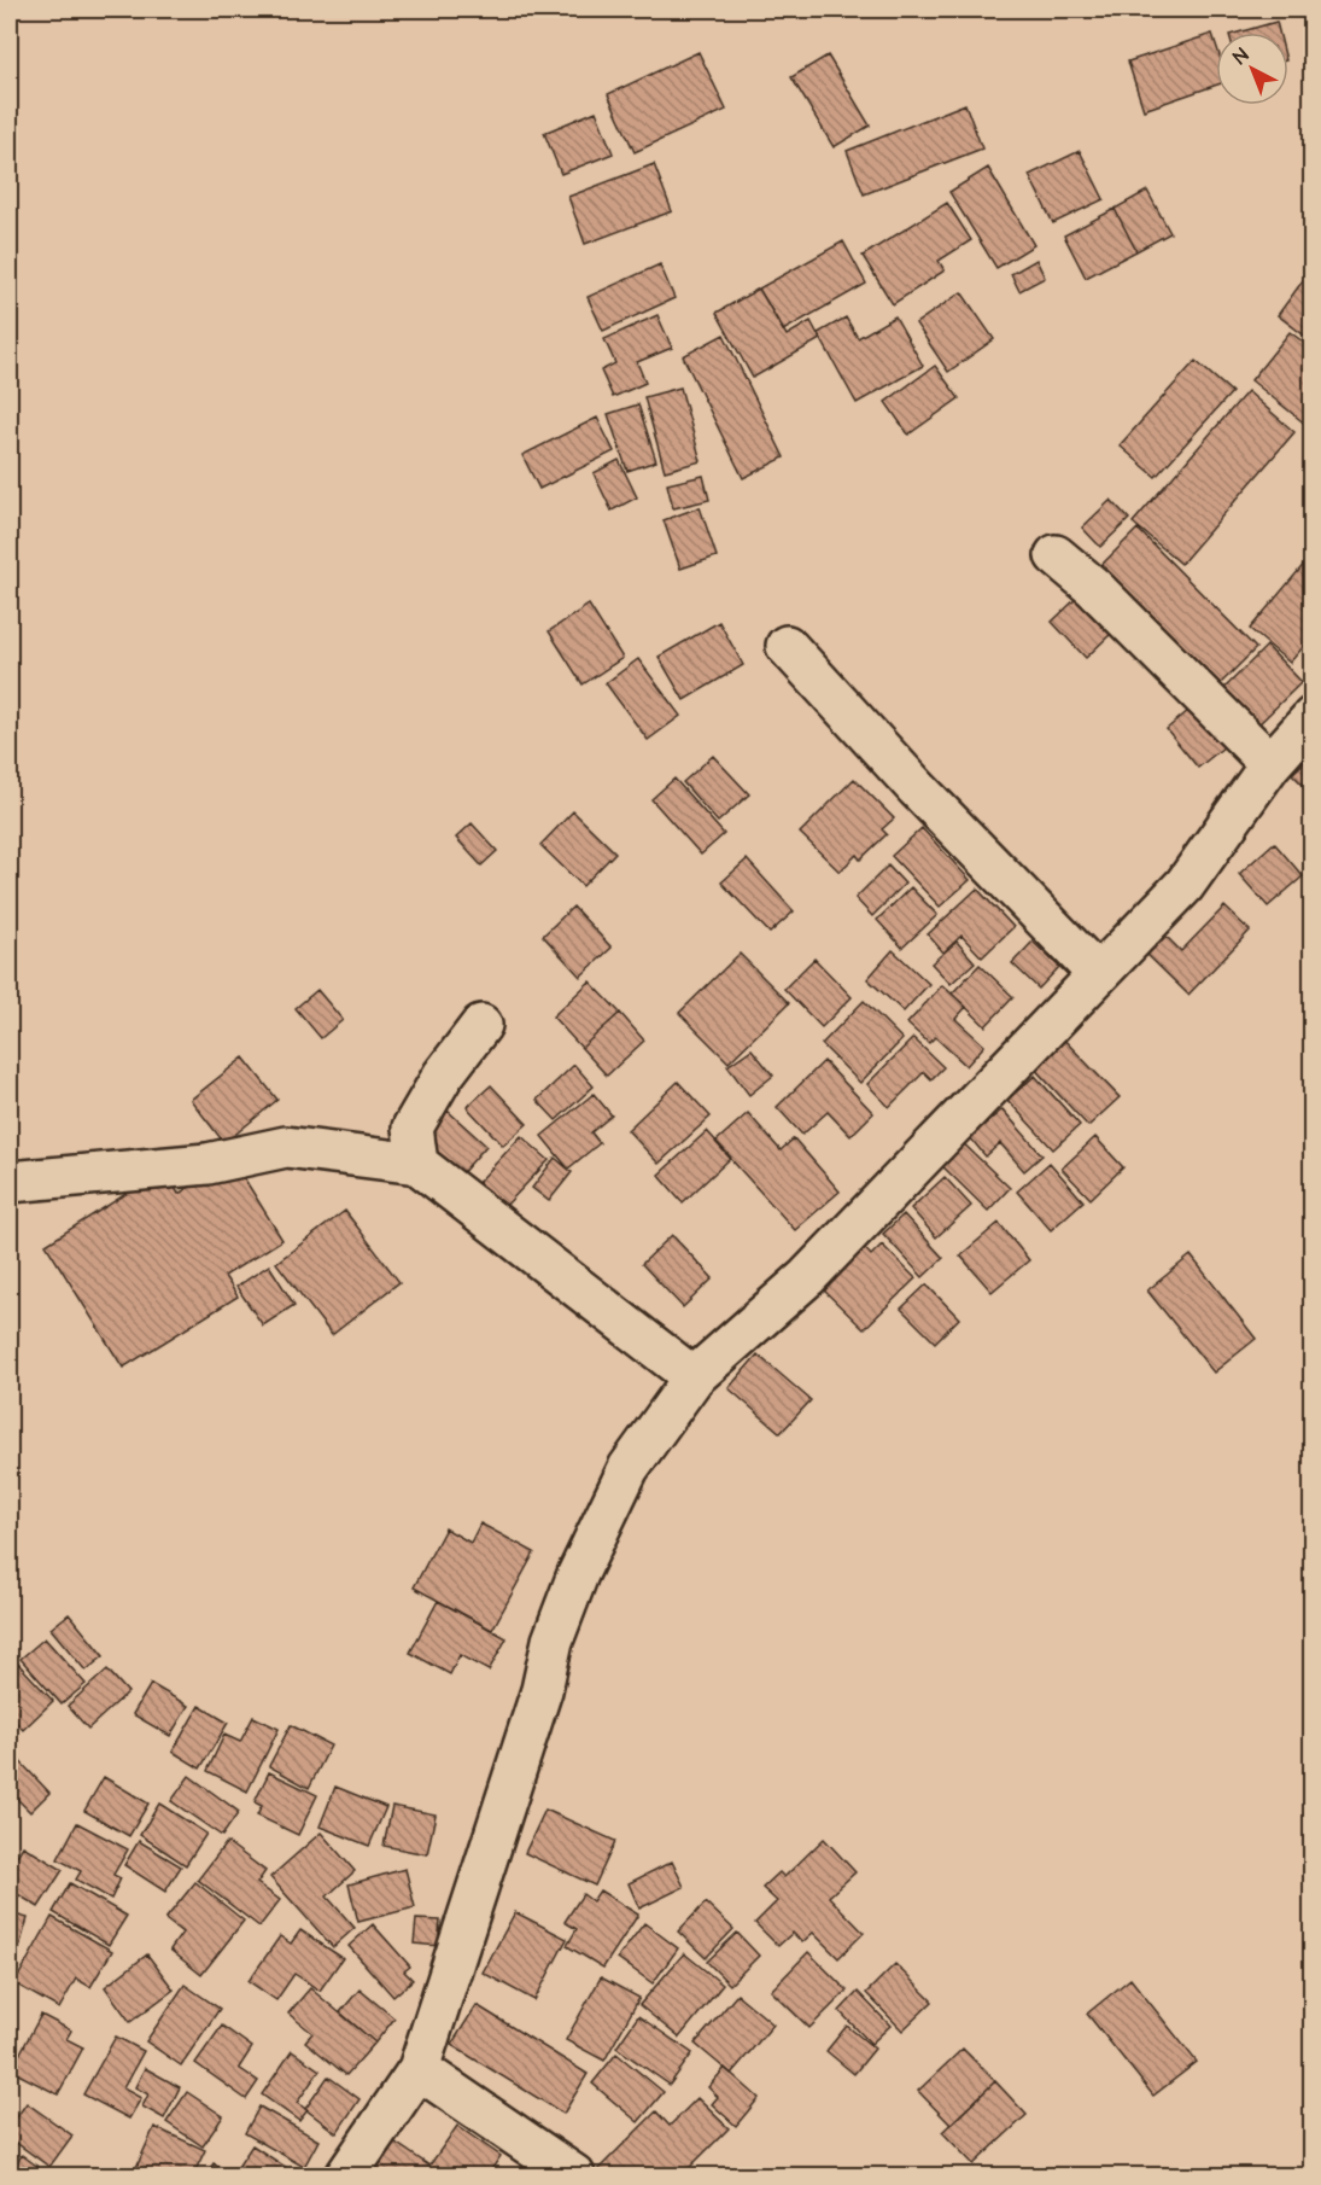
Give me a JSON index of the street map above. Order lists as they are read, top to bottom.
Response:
{
  "north": "top left"
}
